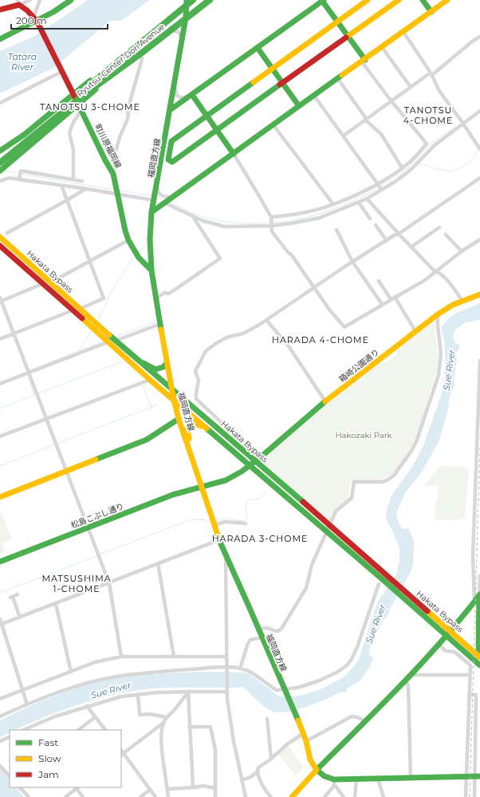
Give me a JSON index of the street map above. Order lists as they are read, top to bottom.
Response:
{
  "streets": {
    "main road": [
      "Ryutsu-Center-Dori Avenue",
      "町川原福岡線",
      "福岡直方線",
      "Hakata Bypass",
      "箱崎公園通り",
      "松島こぶし通り"
    ]
  },
  "crossings": [
    ["Ryutsu-Center-Dori Avenue", "町川原福岡線"],
    ["Ryutsu-Center-Dori Avenue", "福岡直方線"],
    ["町川原福岡線", "福岡直方線"],
    ["福岡直方線", "Hakata Bypass"],
    ["福岡直方線", "松島こぶし通り"],
    ["Hakata Bypass", "箱崎公園通り"],
    ["Hakata Bypass", "松島こぶし通り"],
    ["箱崎公園通り", "松島こぶし通り"]
  ],
  "districts": [
    "TANOTSU 3-CHOME",
    "TANOTSU 4-CHOME",
    "HARADA 4-CHOME",
    "HARADA 3-CHOME",
    "MATSUSHIMA 1-CHOME"
  ],
  "water": ["Tatara River", "Sue River"],
  "parks": ["Hakozaki Park"],
  "legend": ["Fast", "Slow", "Jam"],
  "scale_bar": "200 m"
}
